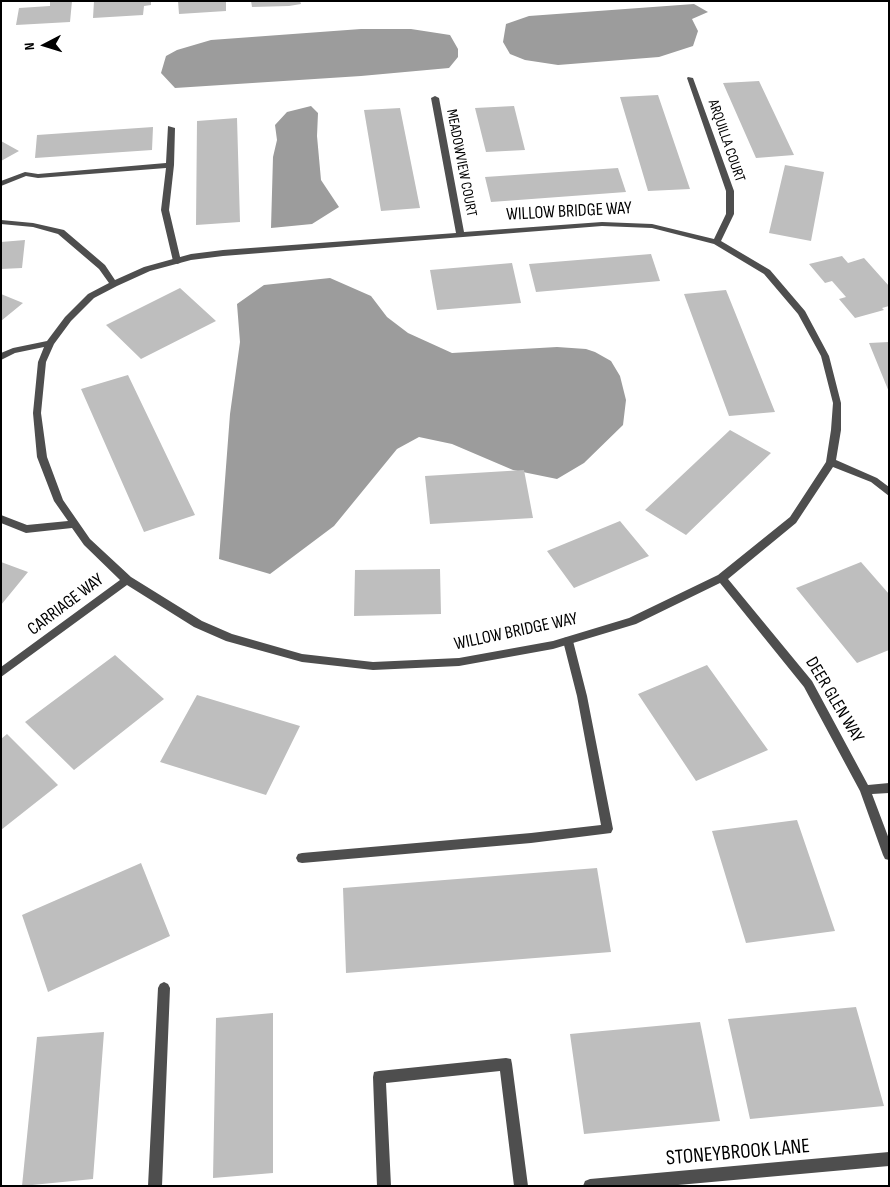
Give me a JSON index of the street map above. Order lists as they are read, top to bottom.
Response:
{
  "streets": {
    "street": [
      "ARQUILLA COURT",
      "MEADOWVIEW COURT",
      "WILLOW BRIDGE WAY",
      "CARRIAGE WAY",
      "DEER GLEN WAY",
      "STONEYBROOK LANE"
    ]
  },
  "crossings": [
    ["ARQUILLA COURT", "WILLOW BRIDGE WAY"],
    ["MEADOWVIEW COURT", "WILLOW BRIDGE WAY"],
    ["WILLOW BRIDGE WAY", "CARRIAGE WAY"],
    ["WILLOW BRIDGE WAY", "DEER GLEN WAY"]
  ],
  "north": "left"
}
